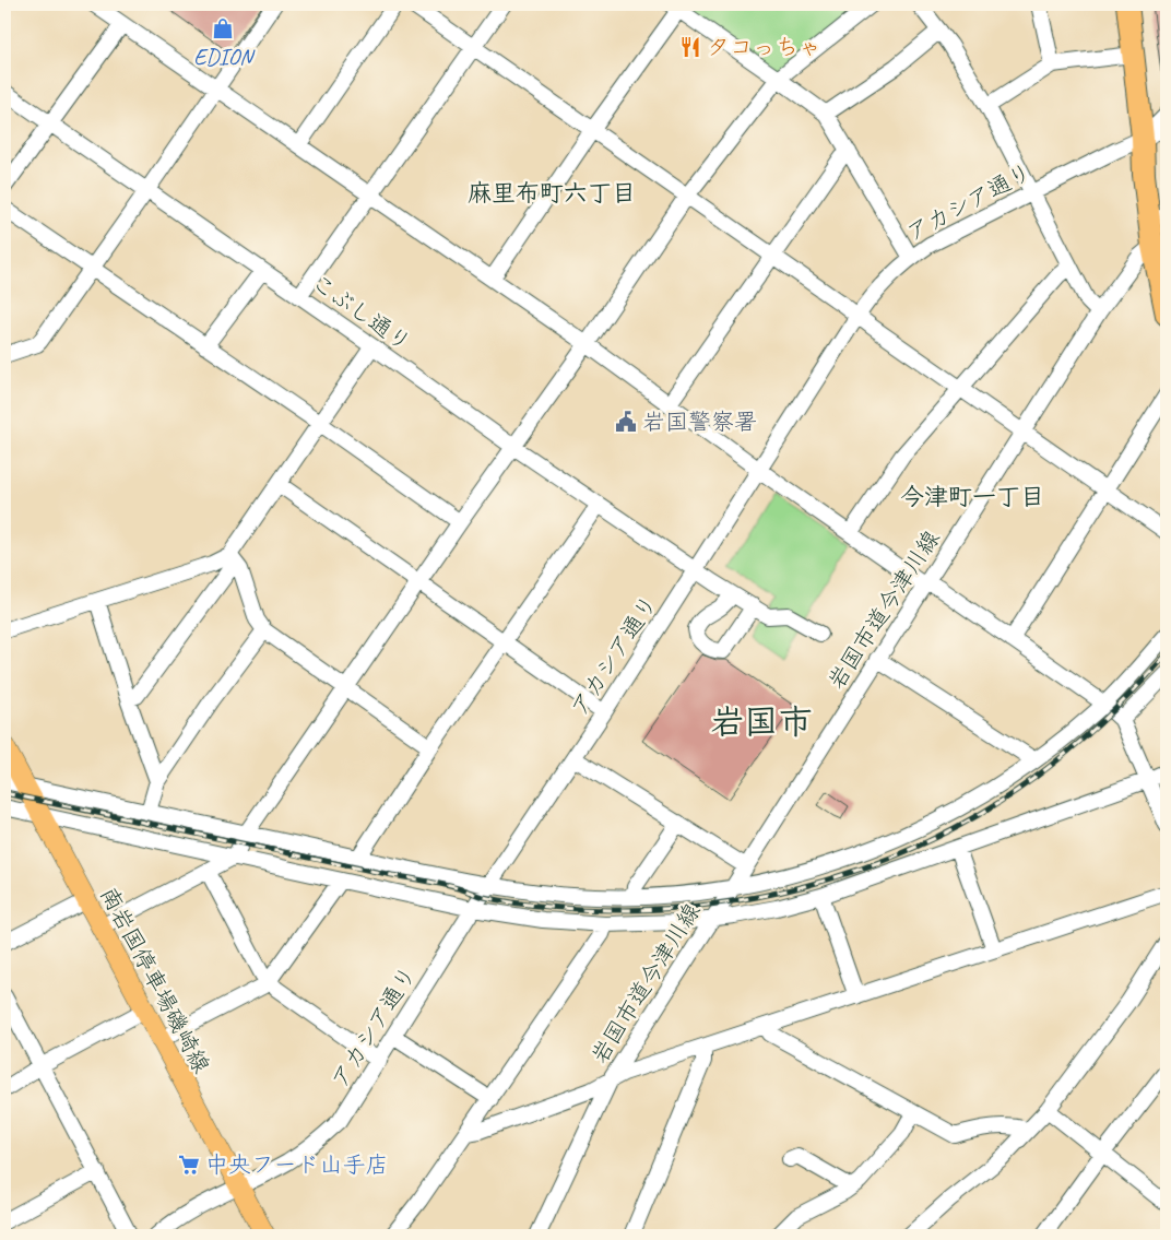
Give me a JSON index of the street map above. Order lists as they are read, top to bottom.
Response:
{
  "streets": {
    "main road": ["南岩国停車場磯崎線"],
    "street": ["アカシア通り", "こぶし通り", "岩国市道今津川線"]
  },
  "crossings": [
    ["アカシア通り", "こぶし通り"],
    ["アカシア通り", "南岩国停車場磯崎線"]
  ],
  "districts": ["麻里布町六丁目", "今津町一丁目", "岩国市"],
  "places": {
    "shop": ["EDION"],
    "restaurant": ["タコっちゃ"],
    "public building": ["岩国警察署"],
    "supermarket": ["中央フード山手店"]
  }
}
